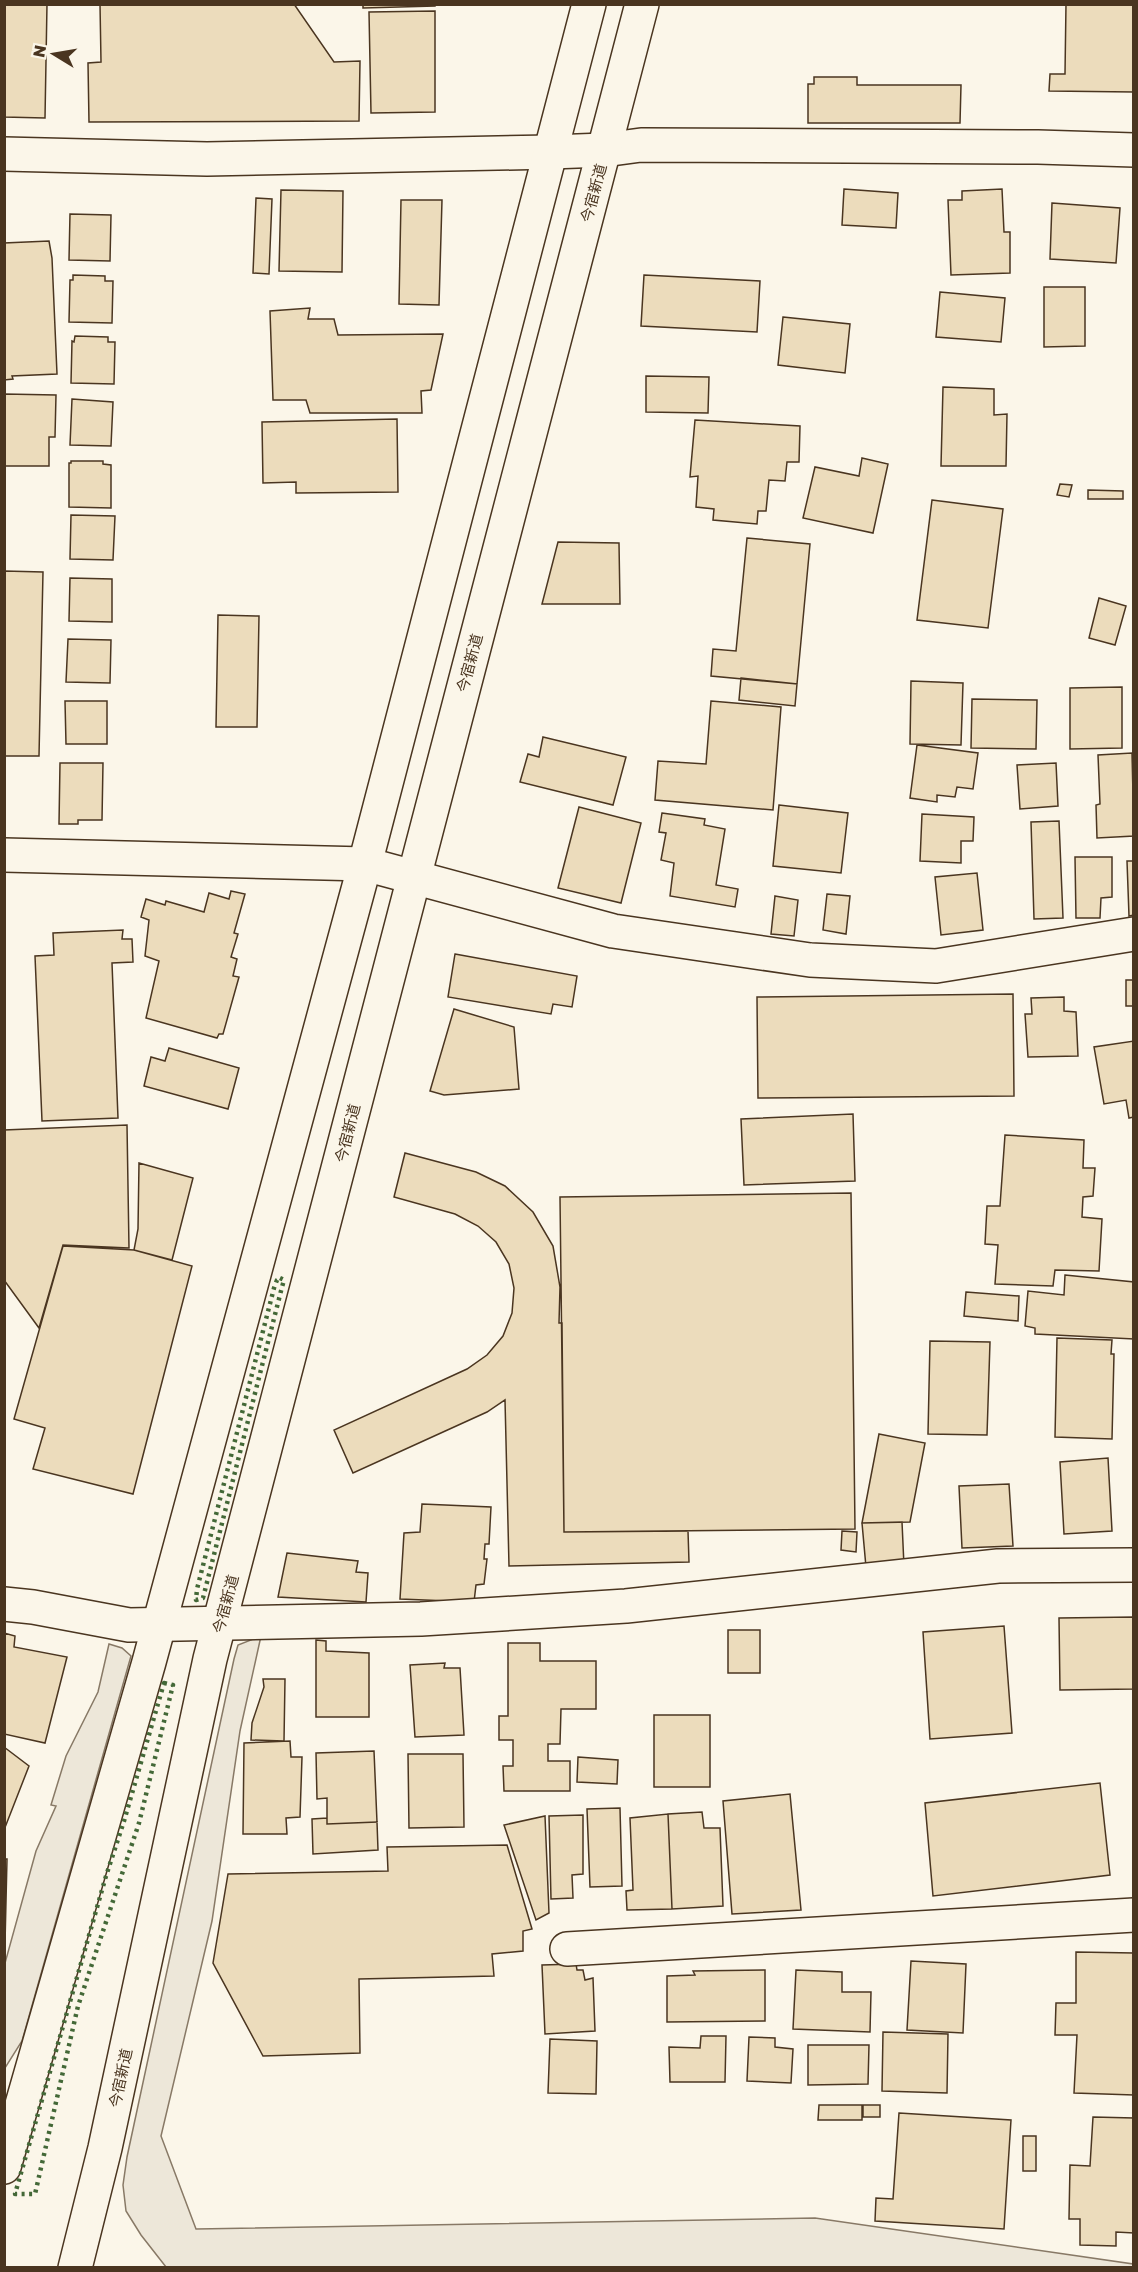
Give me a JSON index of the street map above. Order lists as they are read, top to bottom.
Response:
{
  "streets": {
    "main road": ["今宿新道"]
  },
  "north": "left"
}
